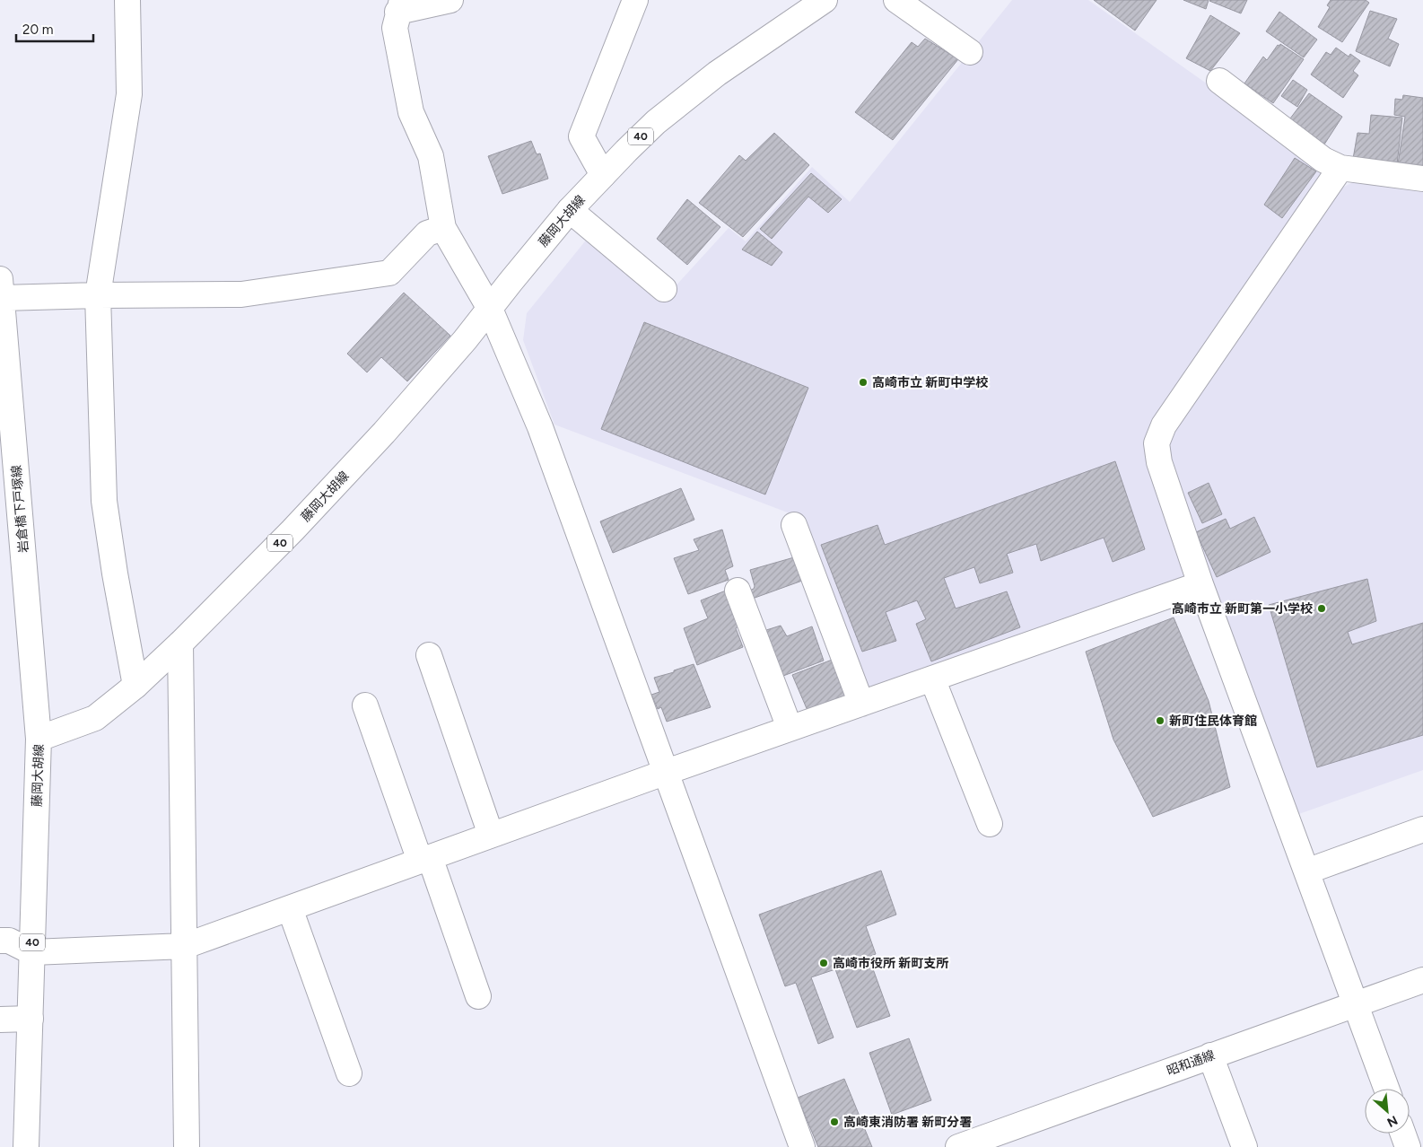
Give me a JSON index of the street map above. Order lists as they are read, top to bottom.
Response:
{
  "streets": {
    "street": [
      "40",
      "藤岡大胡線",
      "岩倉橋下戸塚線",
      "昭和通線"
    ]
  },
  "crossings": [
    ["藤岡大胡線", "岩倉橋下戸塚線"]
  ],
  "places": [
    "高崎市立 新町中学校",
    "高崎市立 新町第一小学校",
    "新町住民体育館",
    "高崎市役所 新町支所",
    "高崎東消防署 新町分署"
  ],
  "scale_bar": "20 m",
  "north": "bottom right"
}
